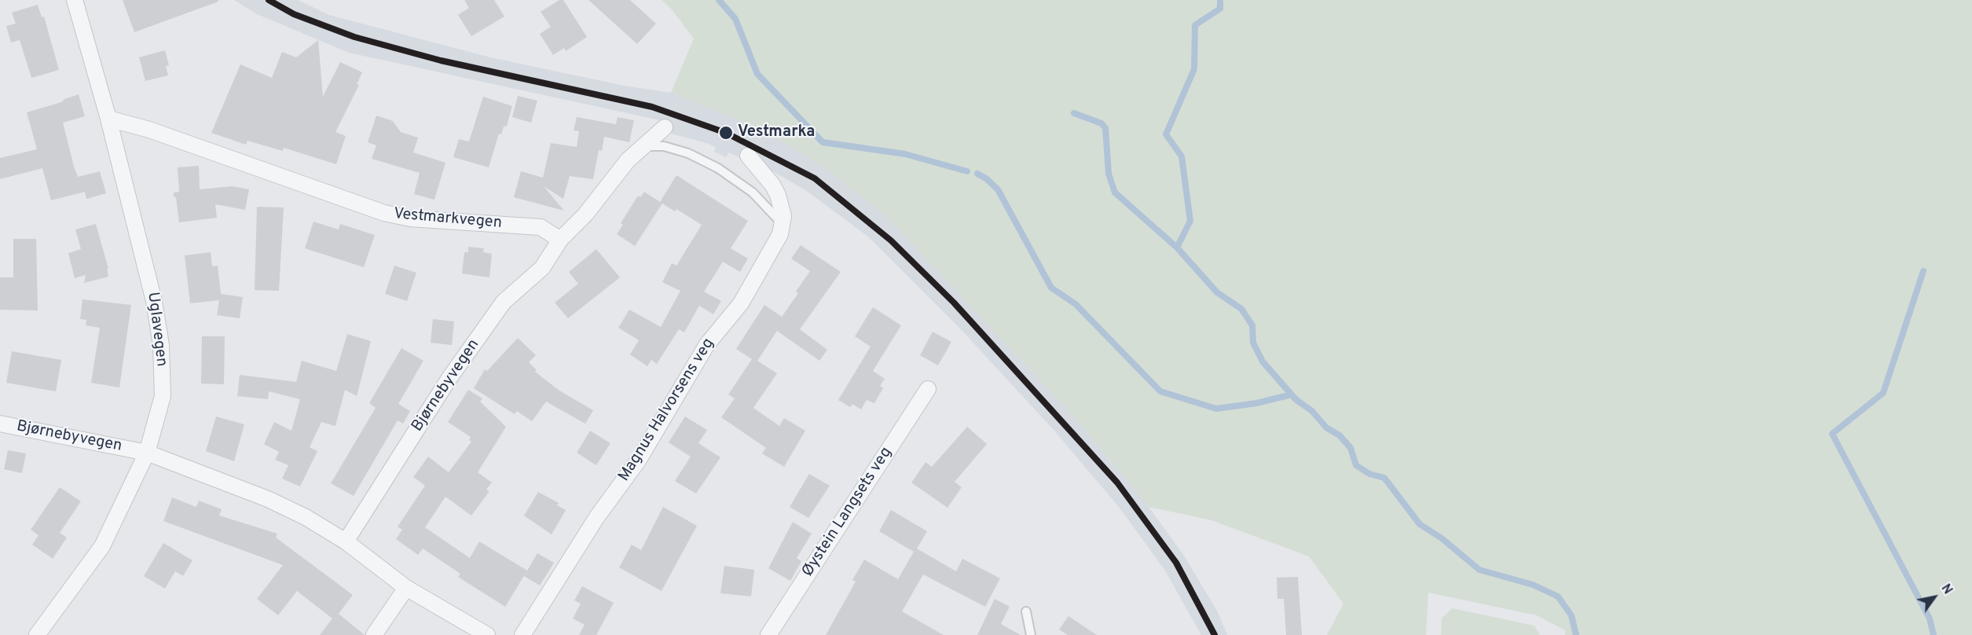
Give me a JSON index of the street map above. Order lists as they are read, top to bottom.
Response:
{
  "streets": {
    "street": [
      "Vestmarkvegen",
      "Uglavegen",
      "Bjørnebyvegen",
      "Magnus Halvorsens veg",
      "Øystein Langsets veg"
    ]
  },
  "crossings": [
    ["Vestmarkvegen", "Uglavegen"],
    ["Vestmarkvegen", "Bjørnebyvegen"],
    ["Uglavegen", "Bjørnebyvegen"]
  ],
  "places": ["Vestmarka"],
  "north": "top right"
}
